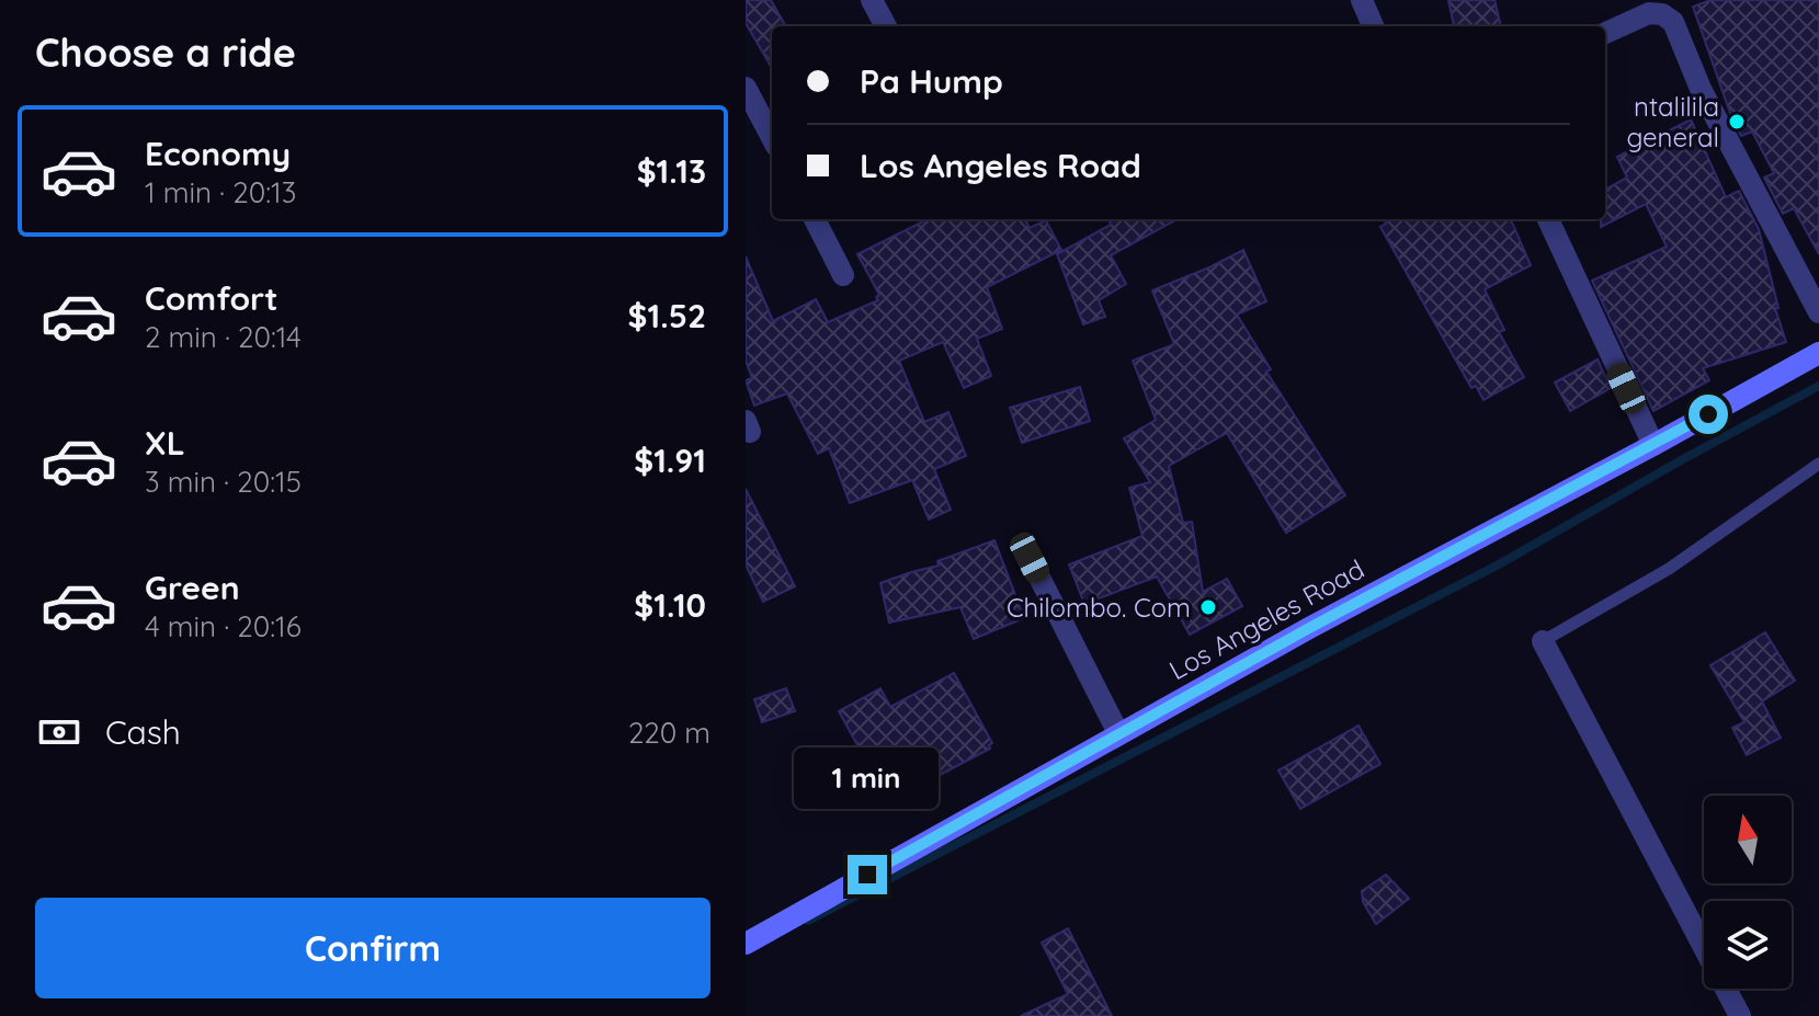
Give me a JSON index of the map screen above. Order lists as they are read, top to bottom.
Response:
{
  "streets": {
    "main road": ["Los Angeles Road"]
  },
  "places": ["ntalilila general", "Chilombo. Com"],
  "north": "top",
  "page": {
    "heading": "Choose a ride",
    "banner": ["Pa Hump", "Los Angeles Road"],
    "list": [
      {
        "name": "Economy",
        "note": "1 min · 20:13",
        "value": "$1.13"
      },
      {
        "name": "Comfort",
        "note": "2 min · 20:14",
        "value": "$1.52"
      },
      {
        "name": "XL",
        "note": "3 min · 20:15",
        "value": "$1.91"
      },
      {
        "name": "Green",
        "note": "4 min · 20:16",
        "value": "$1.10"
      }
    ],
    "pay": ["Cash", "220 m"],
    "bubble": "1 min",
    "buttons": "Confirm"
  }
}
